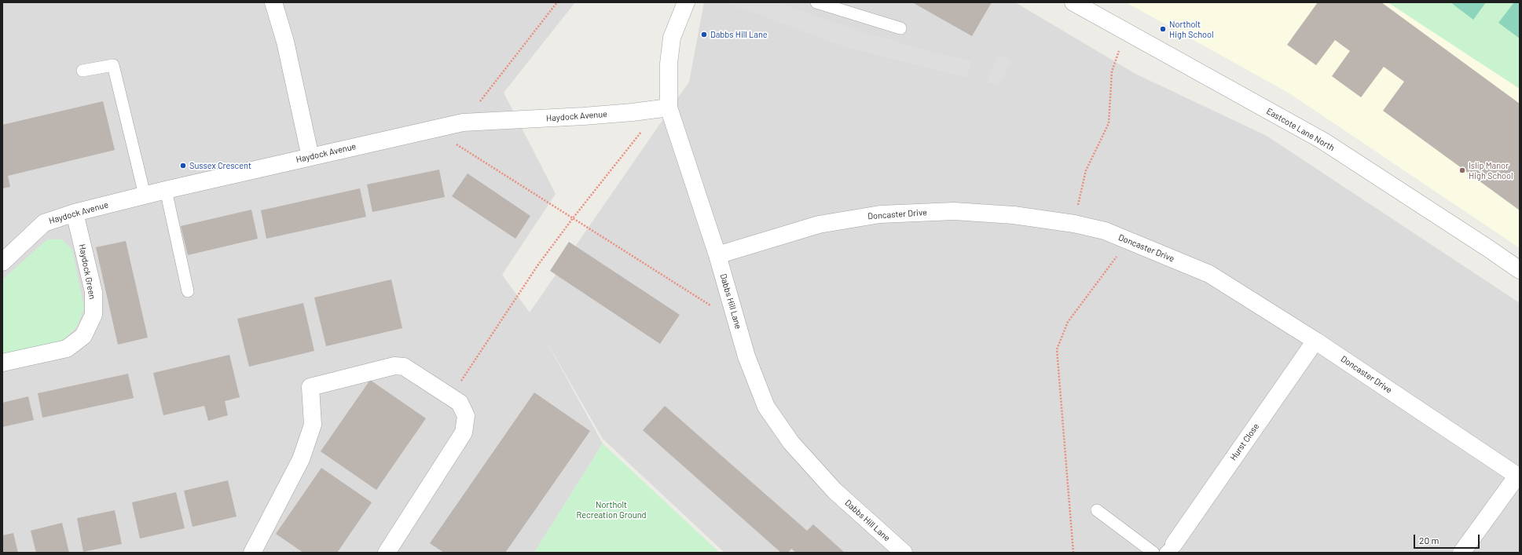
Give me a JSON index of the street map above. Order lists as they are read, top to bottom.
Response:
{
  "streets": {
    "street": [
      "Haydock Avenue",
      "Eastcote Lane North",
      "Doncaster Drive",
      "Haydock Green",
      "Dabbs Hill Lane",
      "Hurst Close"
    ]
  },
  "crossings": [
    ["Haydock Avenue", "Haydock Green"],
    ["Haydock Avenue", "Dabbs Hill Lane"],
    ["Doncaster Drive", "Dabbs Hill Lane"],
    ["Doncaster Drive", "Hurst Close"]
  ],
  "parks": ["Northolt Recreation Ground"],
  "places": [
    "Northolt High School",
    "Dabbs Hill Lane",
    "Sussex Crescent",
    "Islip Manor High School"
  ],
  "scale_bar": "20 m"
}
